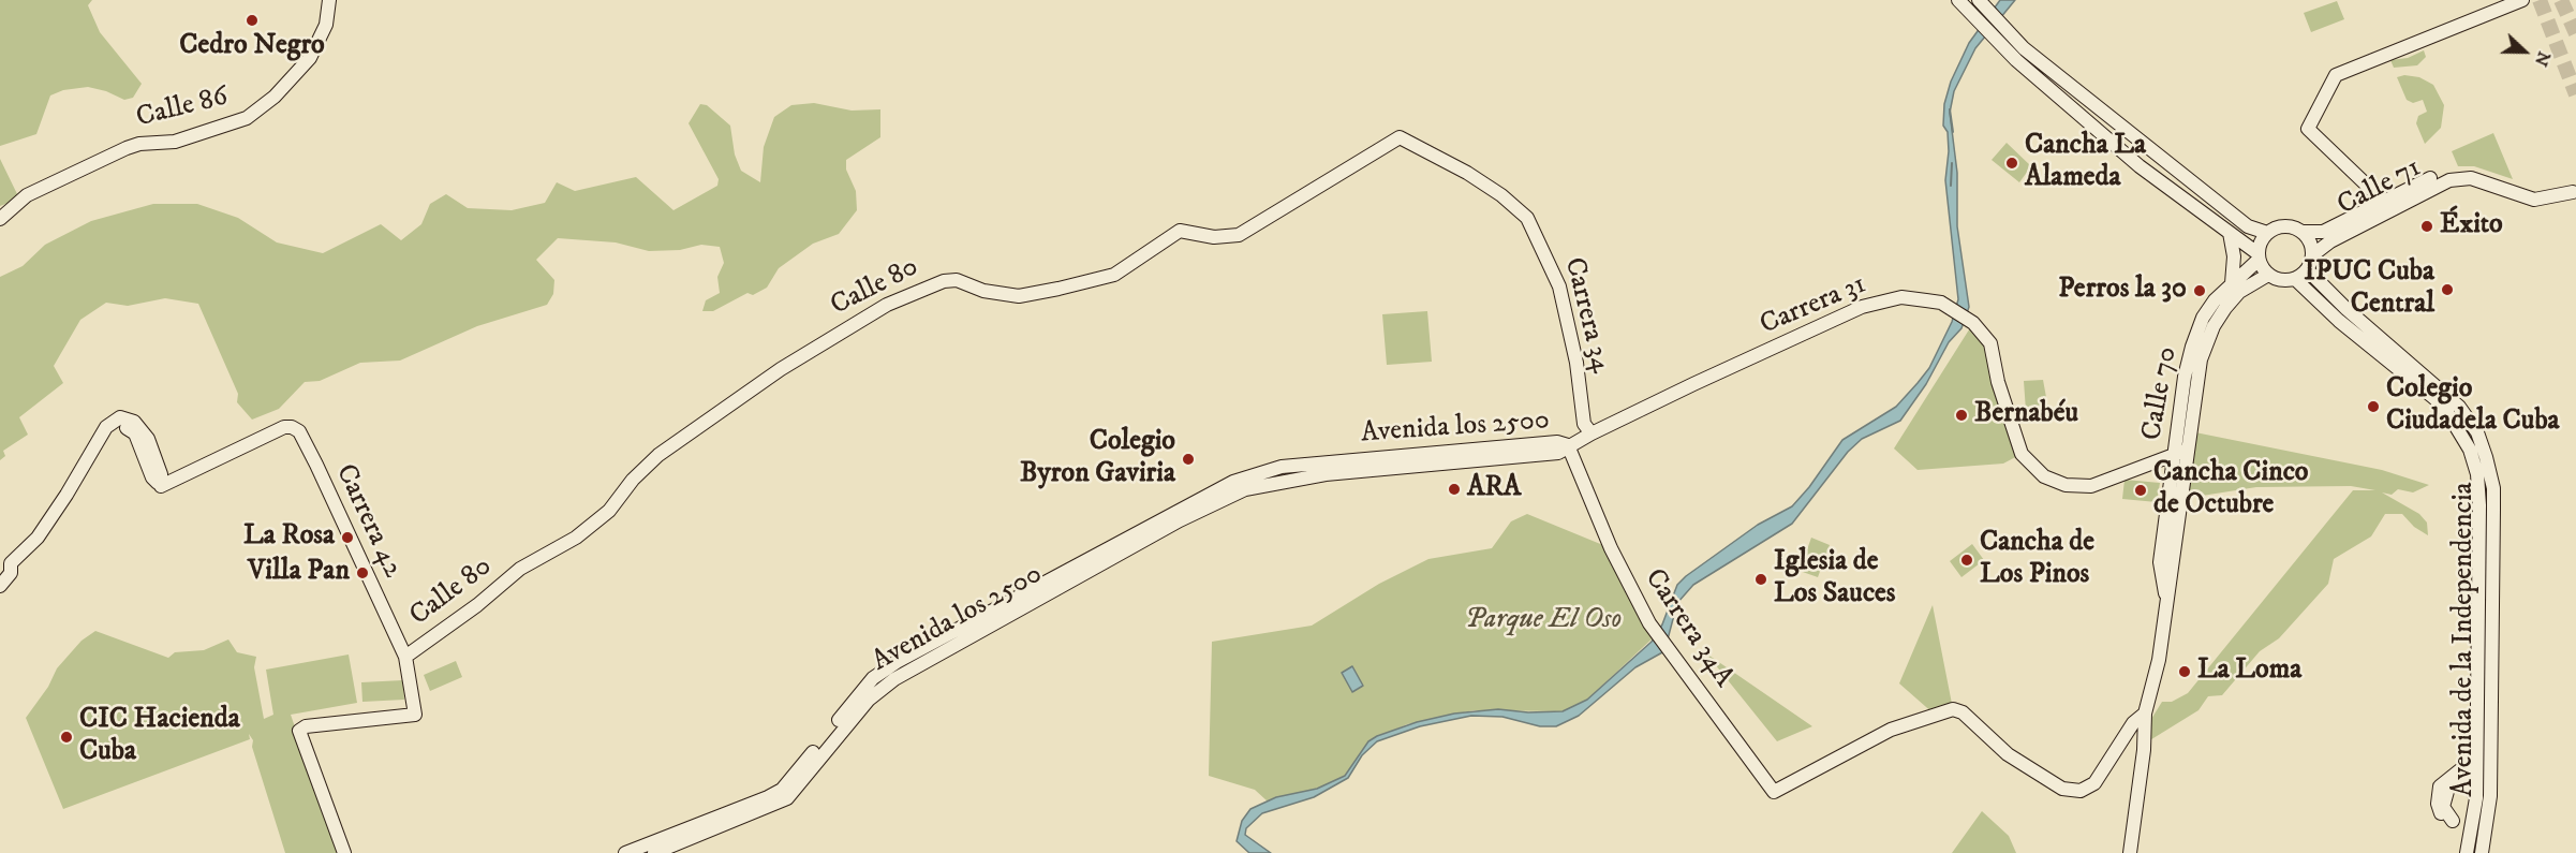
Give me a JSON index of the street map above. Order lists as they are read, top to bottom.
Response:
{
  "streets": {
    "main road": [
      "Calle 86",
      "Calle 71",
      "Calle 80",
      "Carrera 31",
      "Carrera 34",
      "Calle 70",
      "Avenida los 2500",
      "Carrera 42",
      "Carrera 34A",
      "Avenida de la Independencia"
    ]
  },
  "crossings": [
    ["Calle 71", "Calle 70"],
    ["Calle 71", "Avenida de la Independencia"],
    ["Calle 80", "Carrera 34"],
    ["Calle 80", "Carrera 42"],
    ["Carrera 31", "Carrera 34"],
    ["Carrera 31", "Calle 70"],
    ["Carrera 31", "Avenida los 2500"],
    ["Carrera 31", "Carrera 34A"],
    ["Calle 70", "Carrera 34A"],
    ["Calle 70", "Avenida de la Independencia"],
    ["Avenida los 2500", "Carrera 34A"]
  ],
  "parks": ["Parque El Oso"],
  "places": [
    "Cedro Negro",
    "Cancha La Alameda",
    "Éxito",
    "IPUC Cuba Central",
    "Perros la 30",
    "Colegio Ciudadela Cuba",
    "Bernabéu",
    "Colegio Byron Gaviria",
    "ARA",
    "Cancha Cinco de Octubre",
    "La Rosa",
    "Cancha de Los Pinos",
    "Villa Pan",
    "Iglesia de Los Sauces",
    "La Loma",
    "CIC Hacienda Cuba"
  ],
  "north": "right"
}
